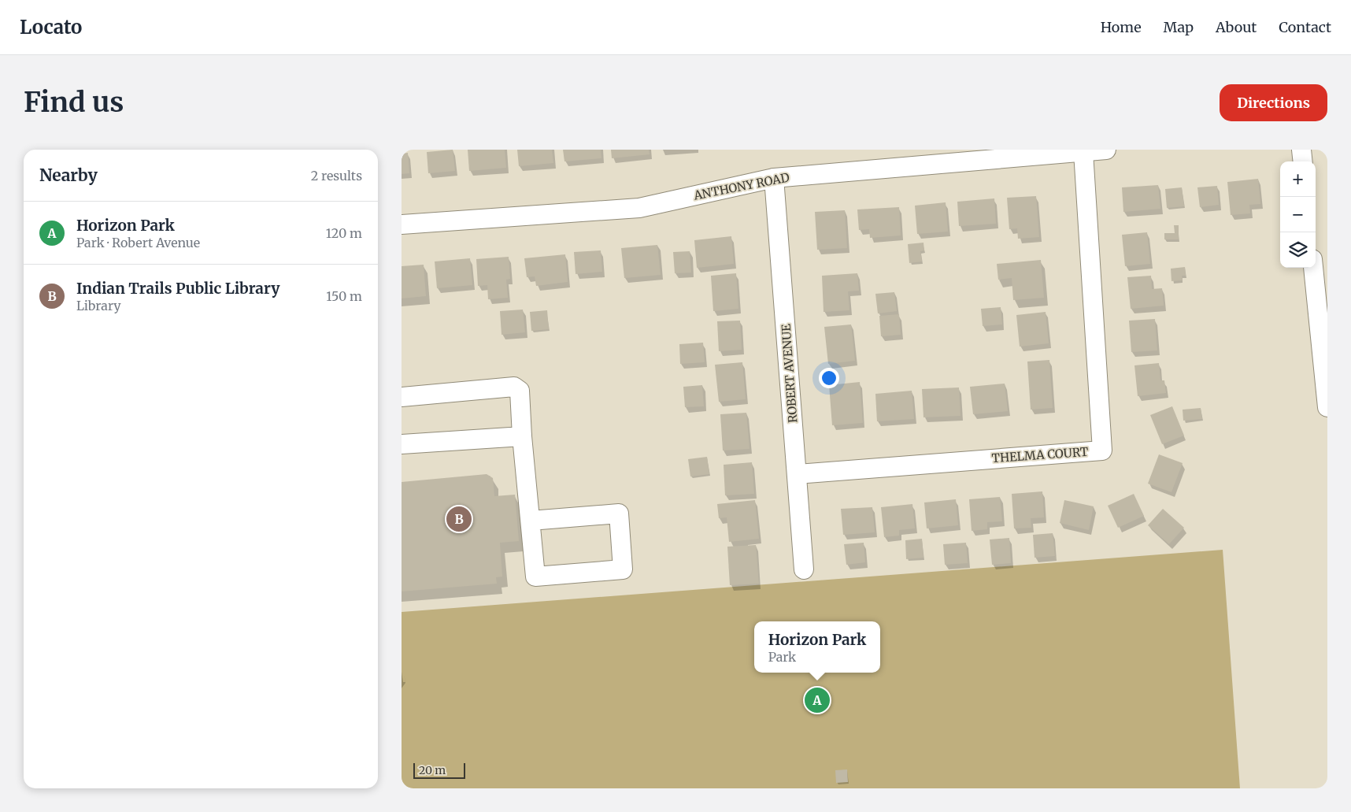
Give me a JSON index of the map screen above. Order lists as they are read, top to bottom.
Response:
{
  "streets": {
    "street": ["ANTHONY ROAD", "ROBERT AVENUE", "THELMA COURT"]
  },
  "crossings": [
    ["ANTHONY ROAD", "ROBERT AVENUE"],
    ["ANTHONY ROAD", "THELMA COURT"],
    ["ROBERT AVENUE", "THELMA COURT"]
  ],
  "scale_bar": "20 m",
  "page": {
    "header": "Locato",
    "nav": [
      "Home",
      "Map",
      "About",
      "Contact"
    ],
    "buttons": "Directions",
    "title": "Find us",
    "heading": ["Nearby", "2 results"],
    "map_buttons": ["+", "−"],
    "list": [
      {
        "mark": "A",
        "name": "Horizon Park",
        "note": "Park · Robert Avenue",
        "value": "120 m"
      },
      {
        "mark": "B",
        "name": "Indian Trails Public Library",
        "note": "Library",
        "value": "150 m"
      }
    ],
    "pins": ["B", "A"],
    "popup": ["Horizon Park", "Park"],
    "scale": "20 m"
  }
}
